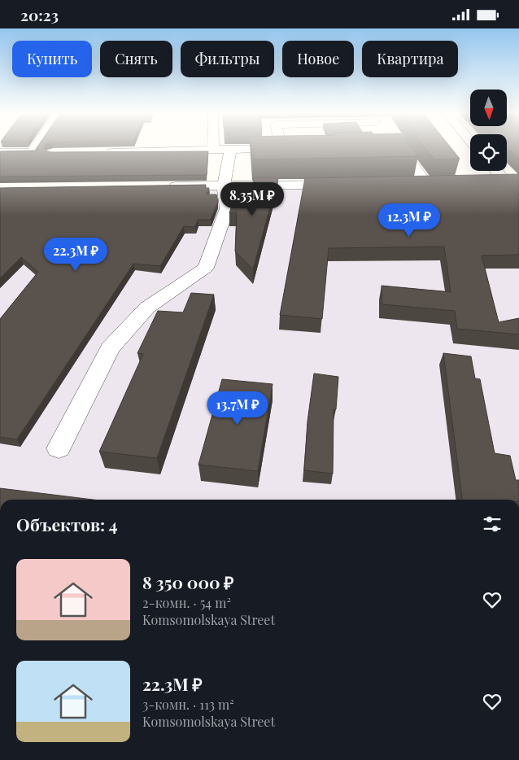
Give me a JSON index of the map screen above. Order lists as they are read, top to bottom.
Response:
{
  "north": "bottom",
  "page": {
    "status": "20:23",
    "chip": [
      "Купить",
      "Снять",
      "Фильтры",
      "Новое",
      "Квартира"
    ],
    "price": [
      "8.35M ₽",
      "12.3M ₽",
      "22.3M ₽",
      "13.7M ₽"
    ],
    "heading": "Объектов: 4",
    "list": [
      {
        "name": "8 350 000 ₽",
        "note": "2-комн. · 54 m² · Komsomolskaya Street"
      },
      {
        "name": "22.3M ₽",
        "note": "3-комн. · 113 m² · Komsomolskaya Street"
      }
    ]
  }
}
